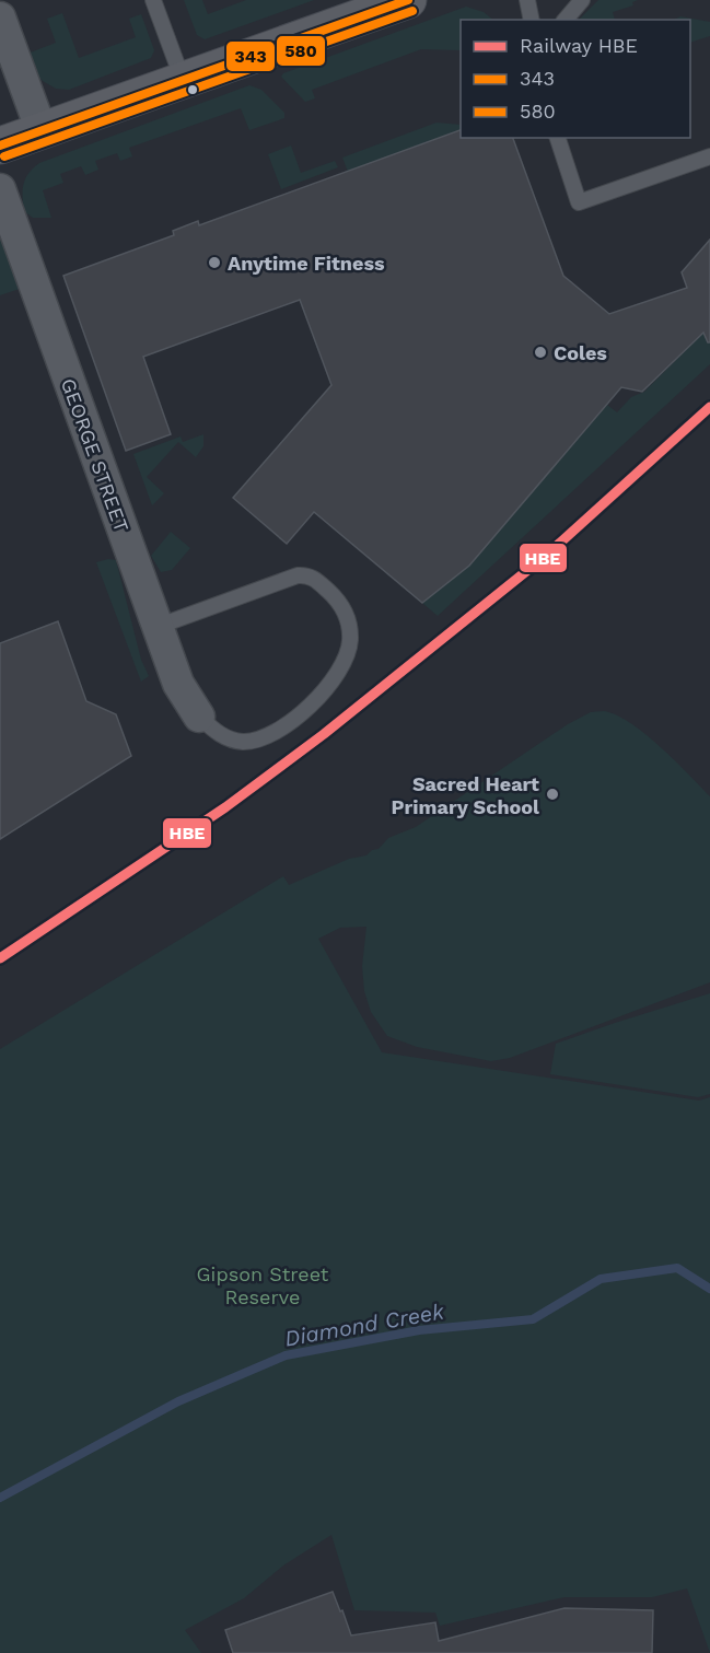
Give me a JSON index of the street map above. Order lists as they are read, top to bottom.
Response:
{
  "streets": {
    "street": ["GEORGE STREET"]
  },
  "water": ["Diamond Creek"],
  "parks": ["Gipson Street Reserve"],
  "places": ["Anytime Fitness", "Coles", "Sacred Heart Primary School"],
  "lines": ["transit line 343", "transit line 580", "rail line HBE"],
  "legend": ["Railway HBE", "343", "580"]
}
